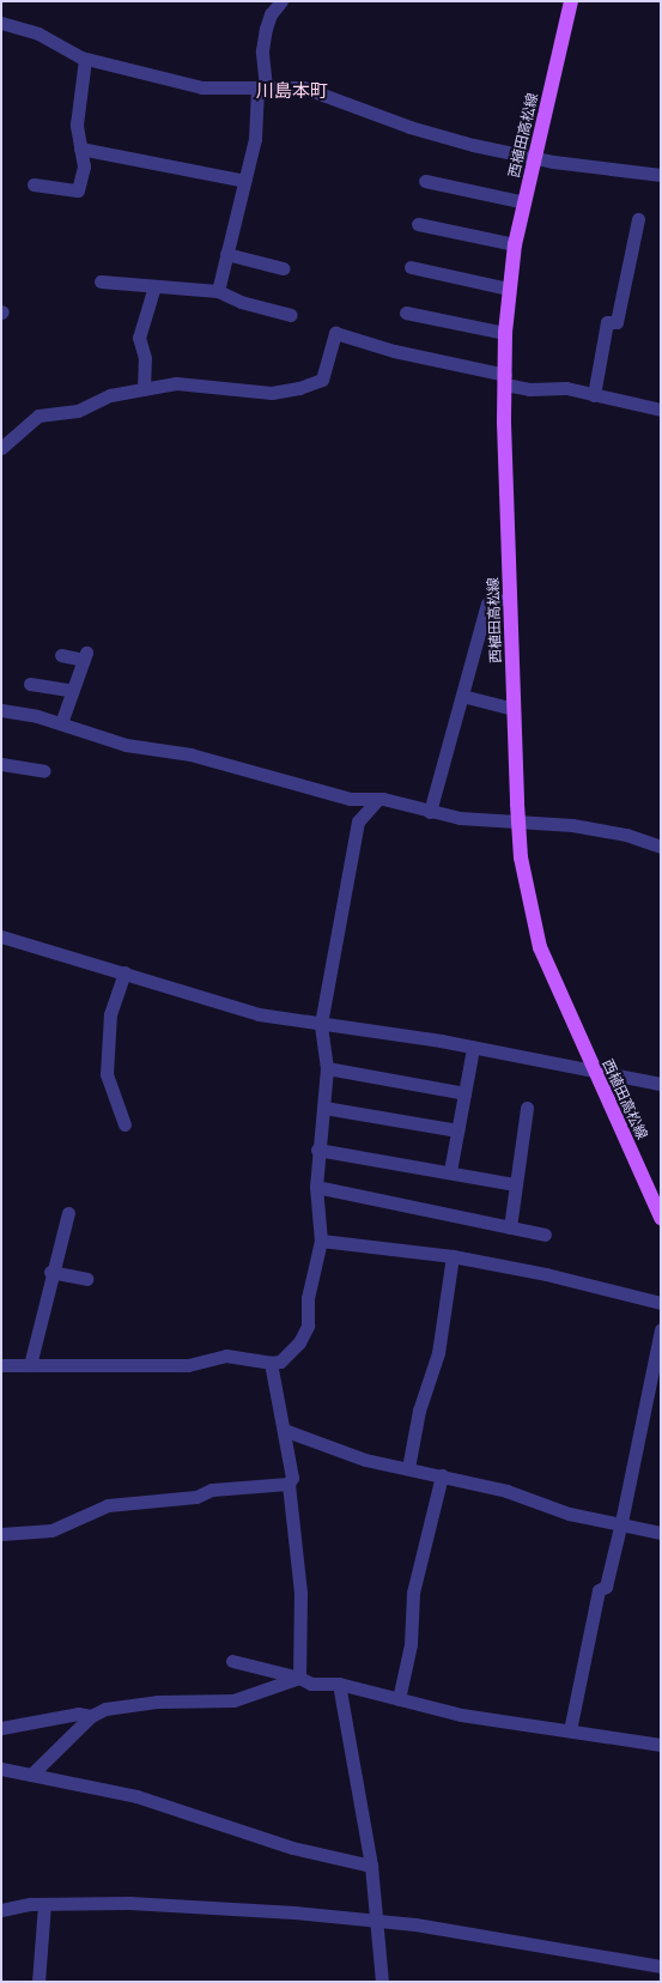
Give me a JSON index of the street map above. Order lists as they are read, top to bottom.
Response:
{
  "streets": {
    "main road": ["西植田高松線"]
  },
  "districts": ["川島本町"]
}
